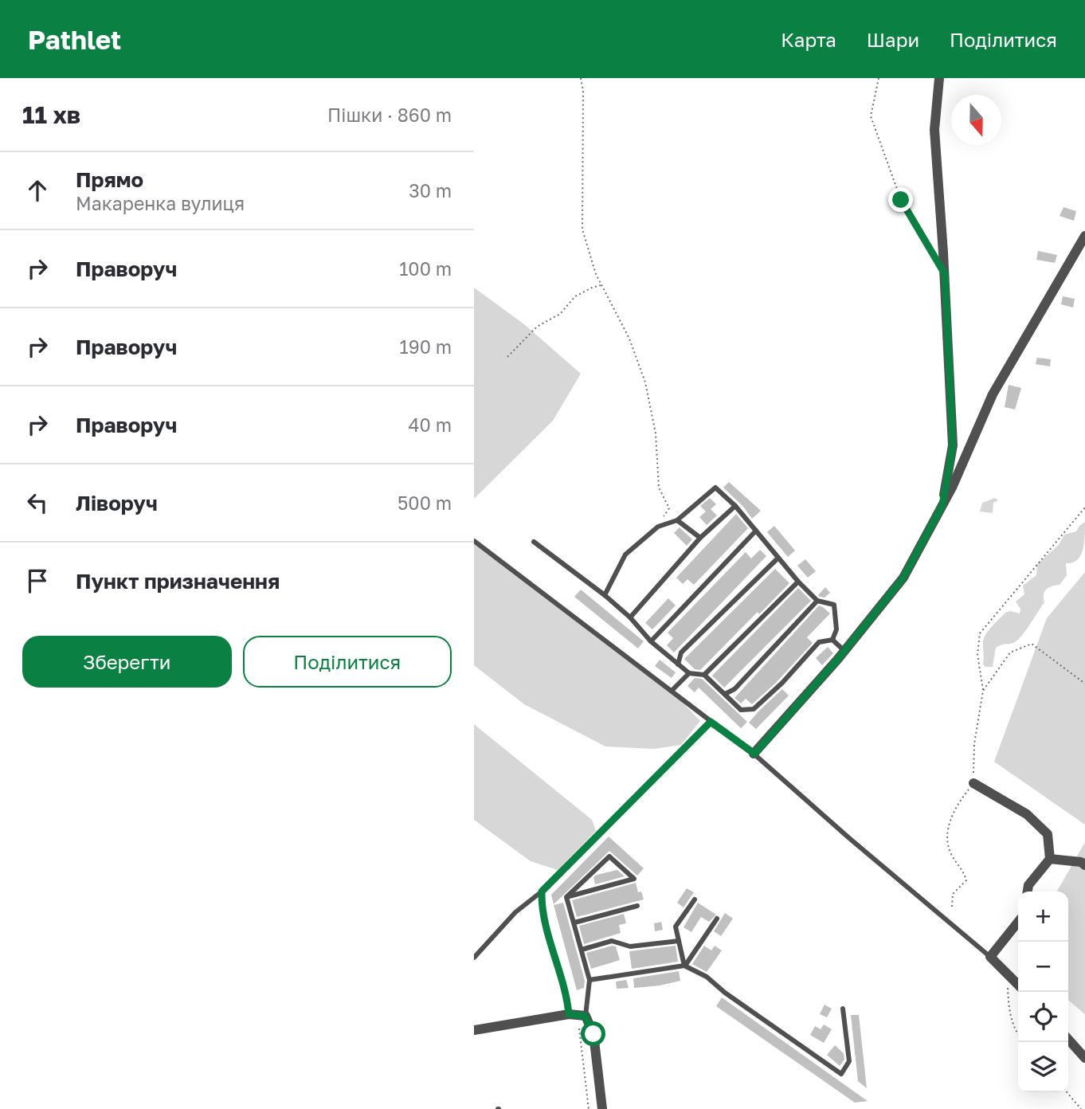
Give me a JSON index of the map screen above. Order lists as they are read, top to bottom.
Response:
{
  "north": "bottom",
  "page": {
    "header": "Pathlet",
    "nav": ["Карта", "Шари", "Поділитися"],
    "heading": ["11 хв", "Пішки · 860 m"],
    "list": [
      ["Прямо", "Макаренка вулиця", "30 m"],
      ["Праворуч", "100 m"],
      ["Праворуч", "190 m"],
      ["Праворуч", "40 m"],
      ["Ліворуч", "500 m"],
      "Пункт призначення"
    ],
    "buttons": ["Зберегти", "Поділитися"],
    "map_buttons": ["+", "−"]
  }
}
